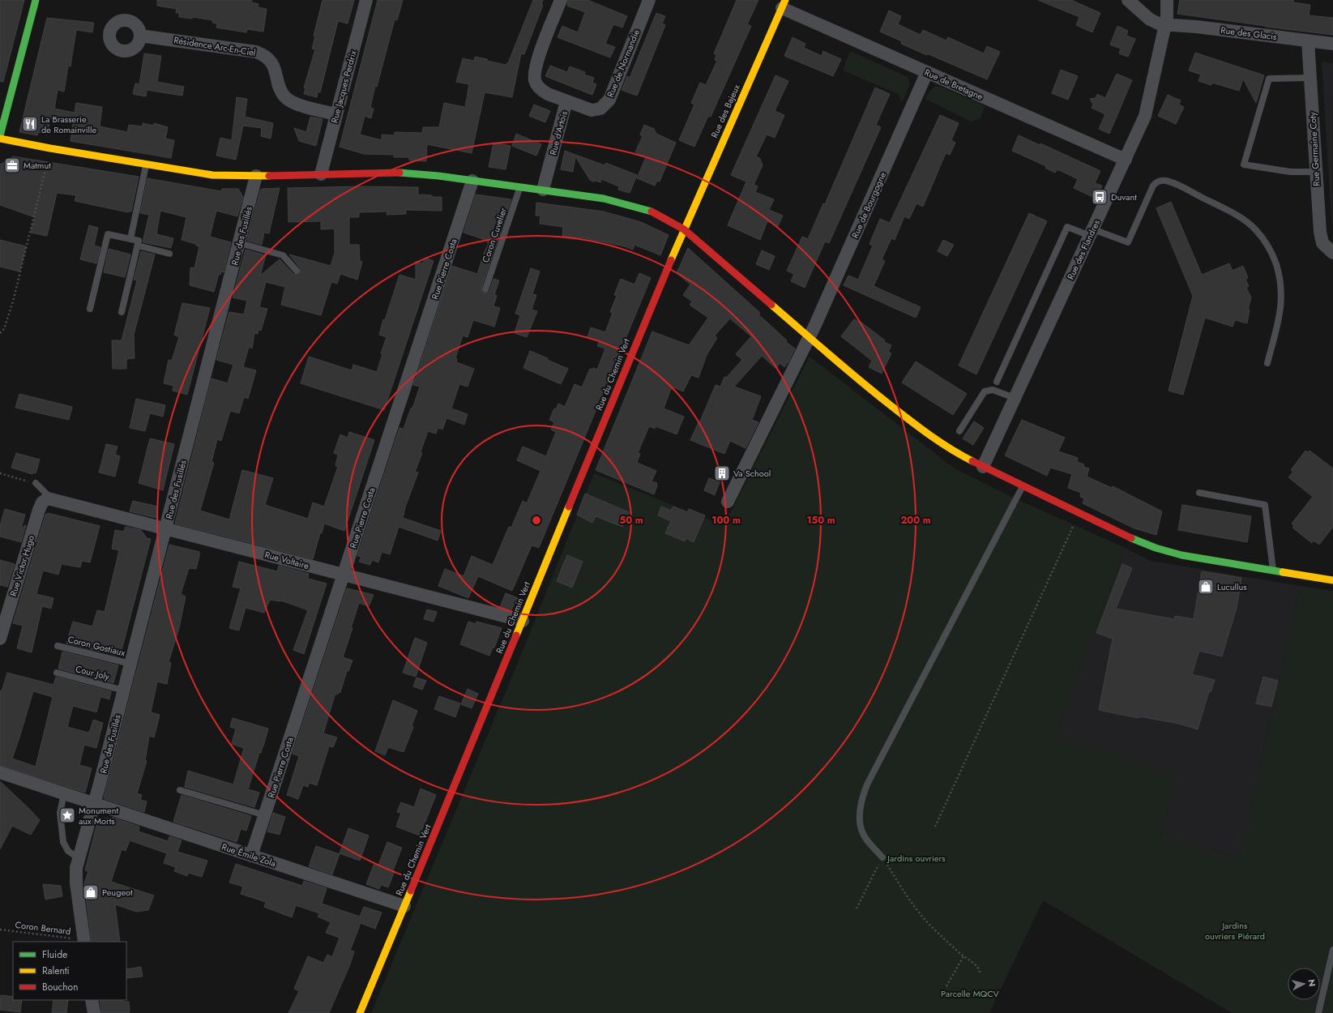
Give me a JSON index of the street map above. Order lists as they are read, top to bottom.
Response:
{
  "streets": {
    "main road": ["Rue des Bajeux", "Rue du Chemin Vert"],
    "street": [
      "Rue des Glacis",
      "Résidence Arc-En-Ciel",
      "Rue de Normandie",
      "Rue de Bretagne",
      "Rue Jacques Perdrix",
      "Rue d'Artois",
      "Rue Germaine Coty",
      "Rue de Bourgogne",
      "Rue des Fusillés",
      "Rue des Flandres",
      "Rue Pierre Costa",
      "Rue Voltaire",
      "Rue Victor Hugo",
      "Rue Émile Zola"
    ],
    "lane": ["Coron Cuvelier", "Coron Gostiaux", "Cour Joly"],
    "path": ["Coron Bernard"]
  },
  "crossings": [
    ["Rue des Glacis", "Rue Germaine Coty"],
    ["Rue des Glacis", "Rue des Flandres"],
    ["Résidence Arc-En-Ciel", "Rue Jacques Perdrix"],
    ["Rue de Normandie", "Rue d'Artois"],
    ["Rue de Bretagne", "Rue des Bajeux"],
    ["Rue de Bretagne", "Rue de Bourgogne"],
    ["Rue de Bretagne", "Rue des Flandres"],
    ["Rue des Bajeux", "Rue du Chemin Vert"],
    ["Rue des Fusillés", "Rue Voltaire"],
    ["Rue des Fusillés", "Coron Gostiaux"],
    ["Rue des Fusillés", "Cour Joly"],
    ["Rue des Fusillés", "Rue Émile Zola"],
    ["Rue des Fusillés", "Coron Bernard"],
    ["Rue Pierre Costa", "Rue Voltaire"],
    ["Rue Pierre Costa", "Rue Émile Zola"],
    ["Rue du Chemin Vert", "Rue Voltaire"],
    ["Rue du Chemin Vert", "Rue Émile Zola"],
    ["Rue Voltaire", "Rue Victor Hugo"]
  ],
  "parks": ["Jardins ouvriers", "Jardins ouvriers Piérard", "Parcelle MQCV"],
  "places": {
    "restaurant": ["La Brasserie de Romainville"],
    "office": ["Matmut"],
    "bus stop": ["Duvant"],
    "building": ["Va School"],
    "shop": ["Lucullus", "Peugeot"],
    "place": ["Monument aux Morts"]
  },
  "legend": ["Fluide", "Ralenti", "Bouchon"],
  "north": "right",
  "rings": [
    "50 m",
    "100 m",
    "150 m",
    "200 m"
  ]
}
